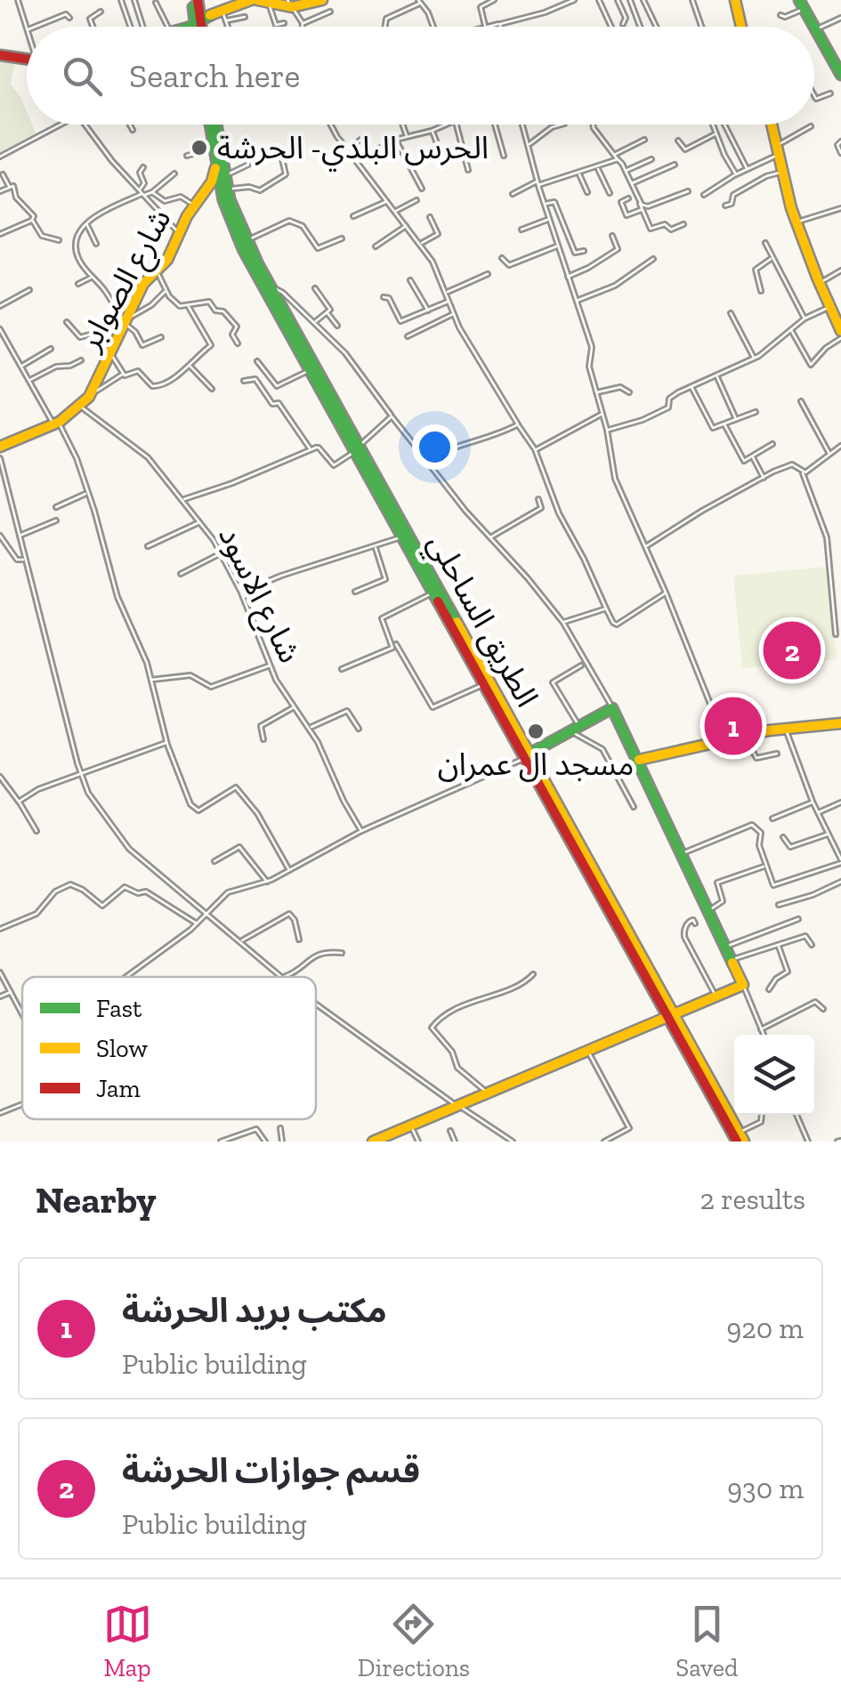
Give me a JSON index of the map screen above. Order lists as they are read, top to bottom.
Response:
{
  "streets": {
    "main road": ["شارع الصوابر", "الطريق الساحلي"],
    "street": ["شارع الاسود"]
  },
  "crossings": [
    ["شارع الصوابر", "شارع الاسود"],
    ["شارع الصوابر", "الطريق الساحلي"]
  ],
  "places": ["الحرس البلدي- الحرشة", "مسجد ال عمران"],
  "legend": ["Fast", "Slow", "Jam"],
  "page": {
    "search": "Search here",
    "pins": ["2", "1"],
    "heading": ["Nearby", "2 results"],
    "list": [
      {
        "mark": "1",
        "name": "مكتب بريد الحرشة",
        "note": "Public building",
        "value": "920 m"
      },
      {
        "mark": "2",
        "name": "قسم جوازات الحرشة",
        "note": "Public building",
        "value": "930 m"
      }
    ],
    "nav": ["Map", "Directions", "Saved"]
  }
}
